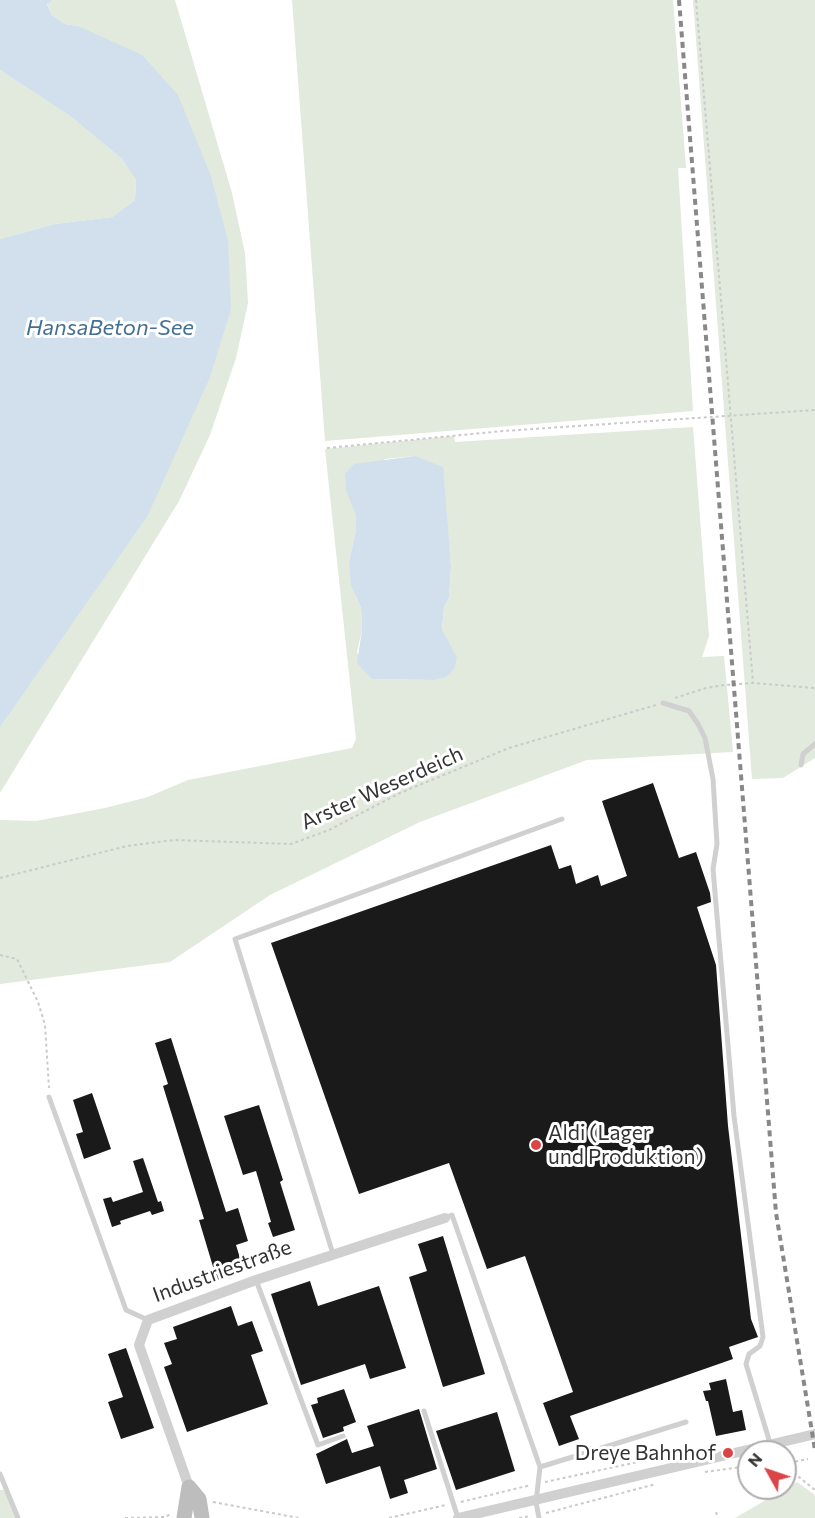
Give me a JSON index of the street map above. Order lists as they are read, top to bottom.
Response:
{
  "streets": {
    "street": ["Industriestraße"],
    "path": ["Arster Weserdeich"]
  },
  "water": ["HansaBeton-See"],
  "places": ["Aldi (Lager und Produktion)", "Dreye Bahnhof"],
  "north": "top left"
}
